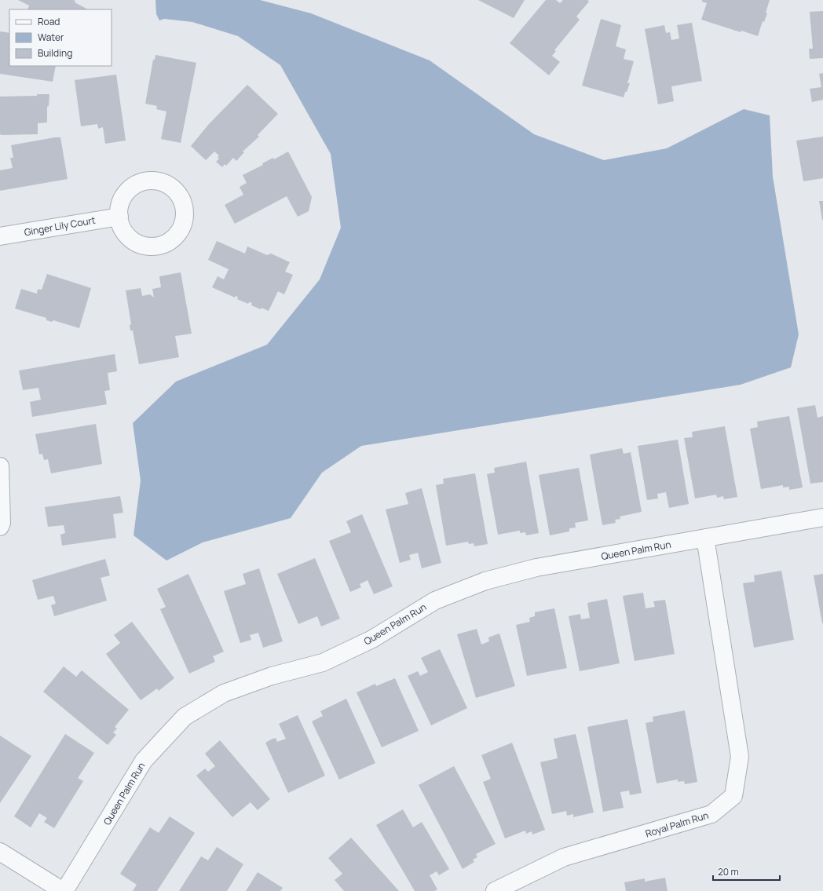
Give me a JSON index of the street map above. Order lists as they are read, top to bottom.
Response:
{
  "streets": {
    "street": ["Ginger Lily Court", "Queen Palm Run", "Royal Palm Run"]
  },
  "crossings": [
    ["Queen Palm Run", "Royal Palm Run"]
  ],
  "legend": ["Road", "Water", "Building"],
  "scale_bar": "20 m"
}
